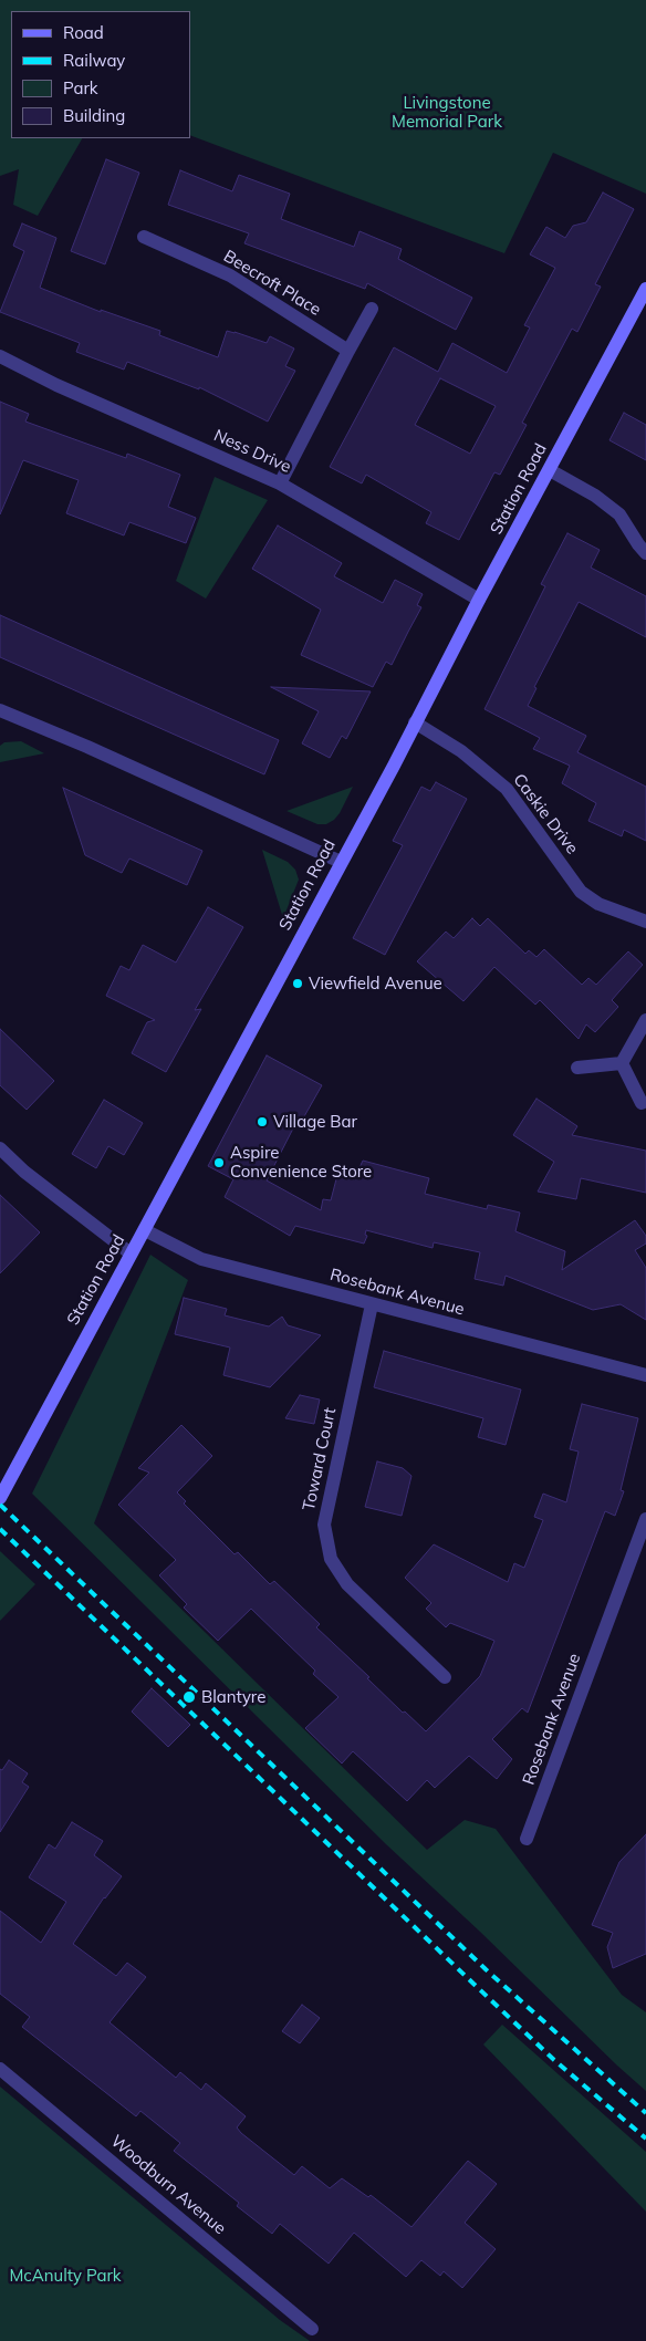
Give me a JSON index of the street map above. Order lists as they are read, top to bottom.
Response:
{
  "streets": {
    "street": [
      "Beecroft Place",
      "Ness Drive",
      "Station Road",
      "Caskie Drive",
      "Rosebank Avenue",
      "Toward Court",
      "Woodburn Avenue"
    ]
  },
  "crossings": [
    ["Ness Drive", "Station Road"],
    ["Station Road", "Caskie Drive"],
    ["Station Road", "Rosebank Avenue"],
    ["Rosebank Avenue", "Toward Court"]
  ],
  "parks": ["Livingstone Memorial Park", "McAnulty Park"],
  "places": [
    "Viewfield Avenue",
    "Village Bar",
    "Aspire Convenience Store",
    "Blantyre"
  ],
  "legend": [
    "Road",
    "Railway",
    "Park",
    "Building"
  ]
}
